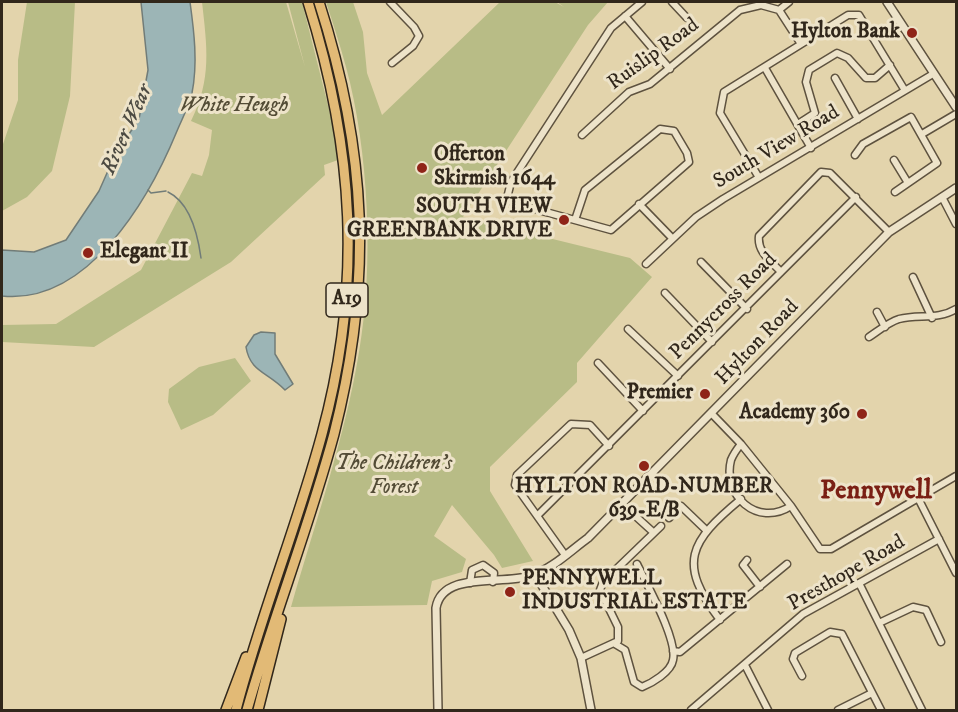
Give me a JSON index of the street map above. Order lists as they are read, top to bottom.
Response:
{
  "streets": {
    "highway": ["A19"],
    "street": [
      "Ruislip Road",
      "South View Road",
      "Pennycross Road",
      "Hylton Road",
      "Presthope Road"
    ]
  },
  "districts": ["Pennywell"],
  "water": ["River Wear"],
  "parks": ["White Heugh", "The Children's Forest"],
  "places": [
    "Hylton Bank",
    "Offerton Skirmish 1644",
    "SOUTH VIEW GREENBANK DRIVE",
    "Elegant II",
    "Premier",
    "Academy 360",
    "HYLTON ROAD-NUMBER 639-E/B",
    "PENNYWELL INDUSTRIAL ESTATE"
  ]
}
